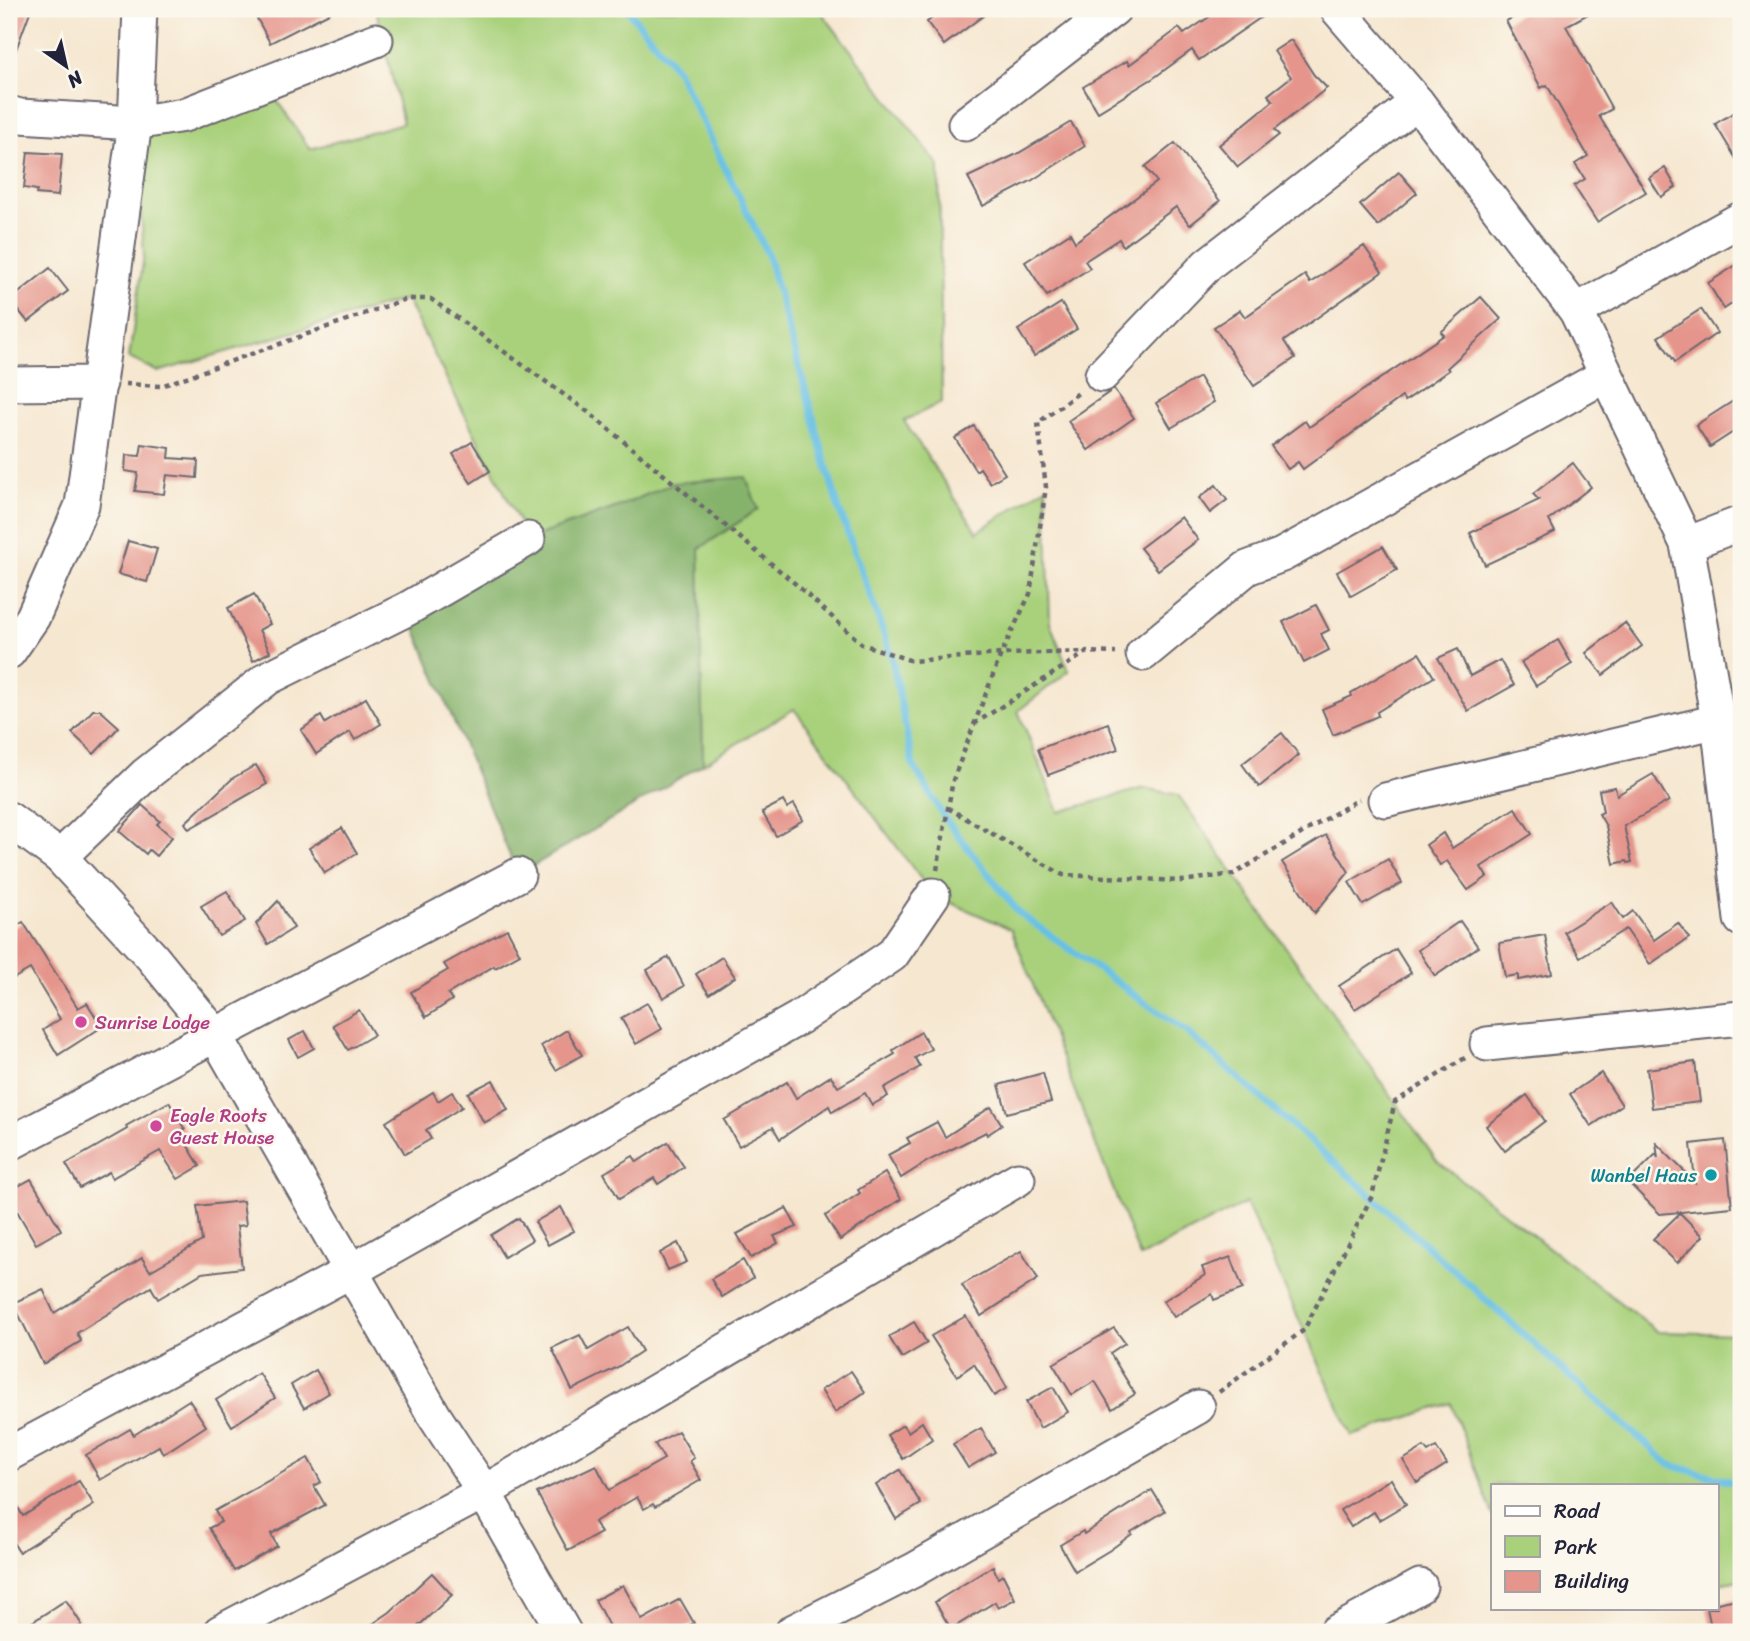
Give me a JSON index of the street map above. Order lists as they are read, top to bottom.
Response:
{
  "places": ["Sunrise Lodge", "Eagle Roots Guest House", "Wanbel Haus"],
  "legend": ["Road", "Park", "Building"],
  "north": "bottom right"
}
